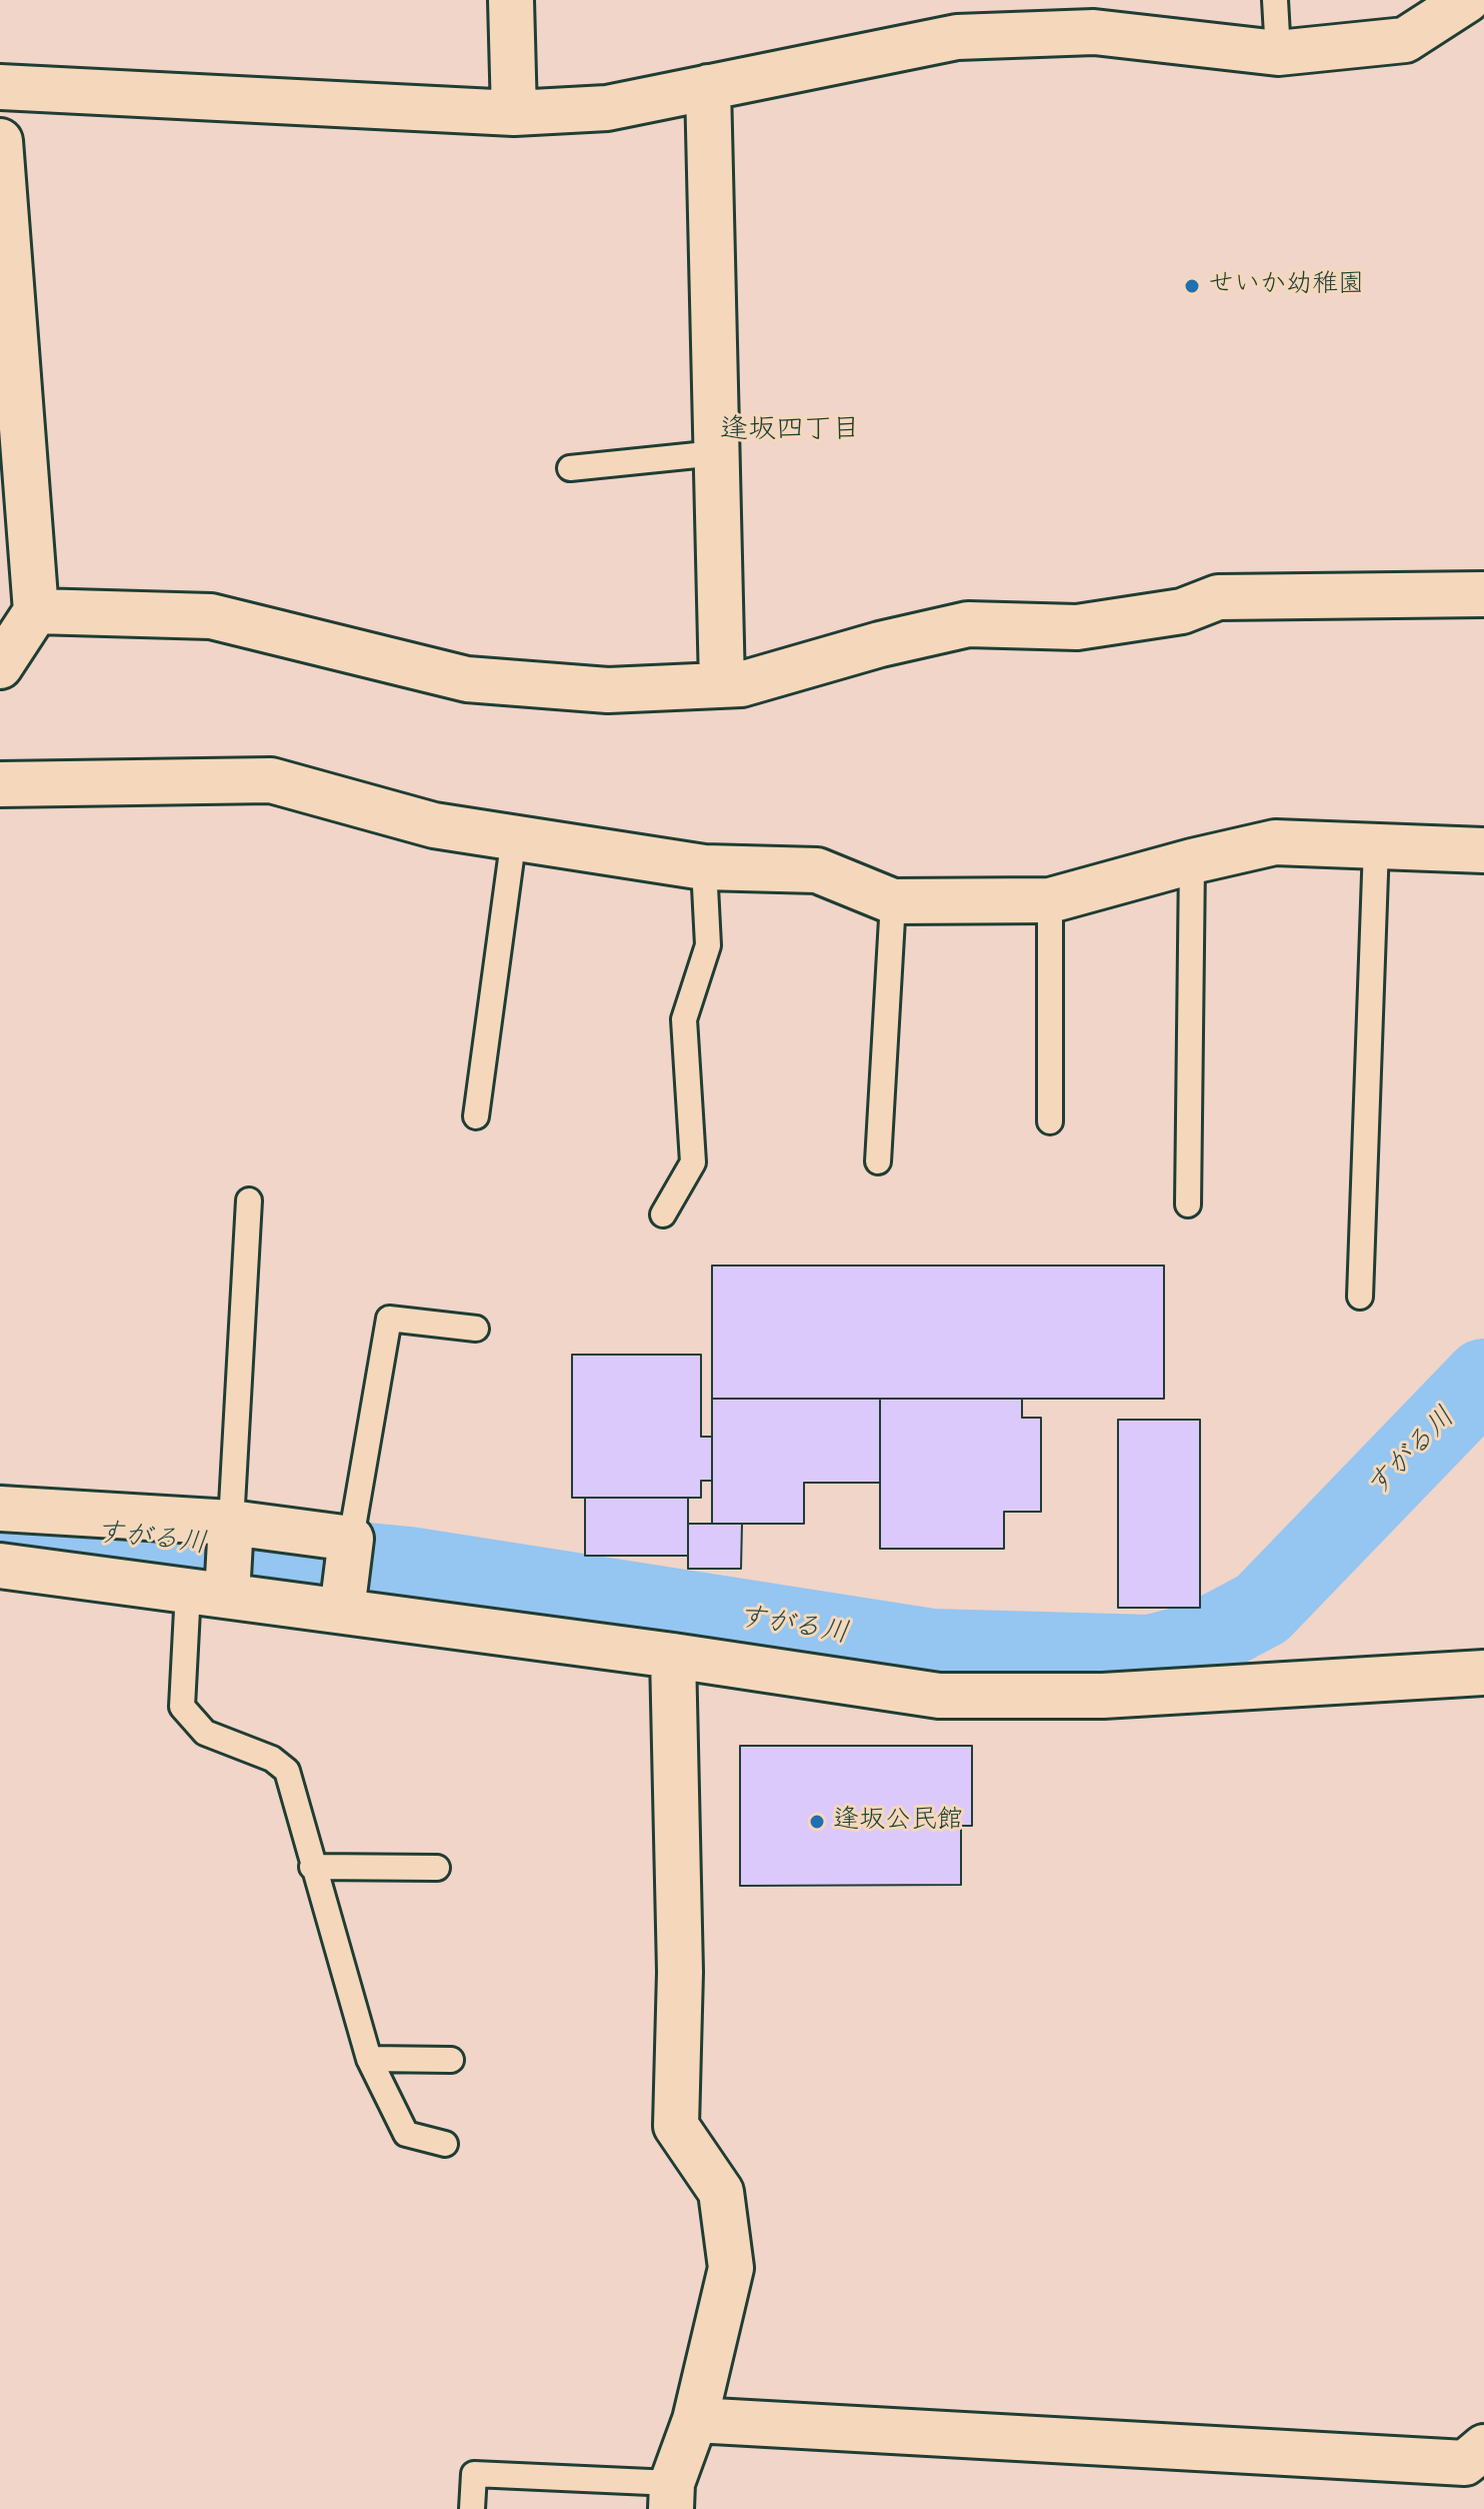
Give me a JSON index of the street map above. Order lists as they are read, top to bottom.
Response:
{
  "districts": ["逢坂四丁目"],
  "water": ["すがる川"],
  "places": ["せいか幼稚園", "逢坂公民館"]
}
